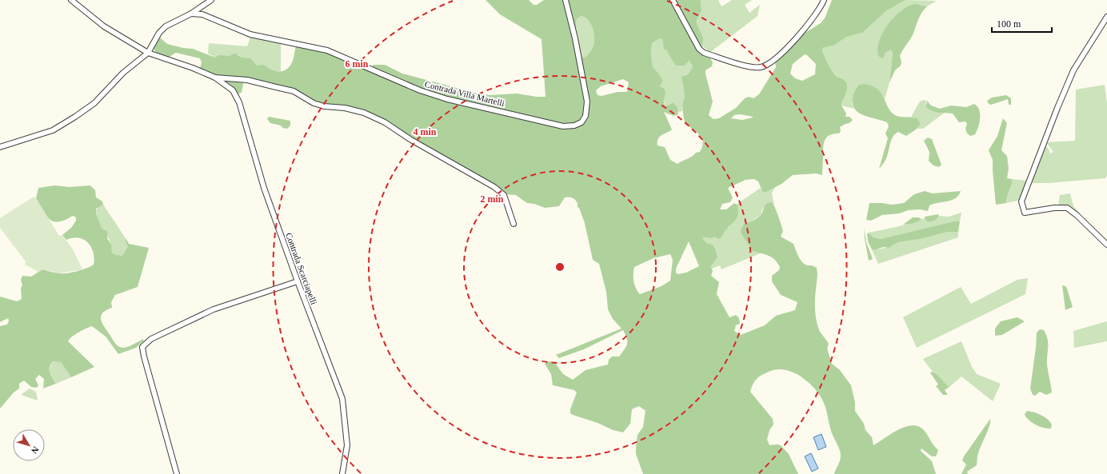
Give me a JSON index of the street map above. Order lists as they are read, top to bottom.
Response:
{
  "streets": {
    "street": ["Contrada Villa Martelli", "Contrada Scarciapelli"]
  },
  "scale_bar": "100 m",
  "north": "bottom right",
  "rings": ["6 min", "4 min", "2 min"]
}
